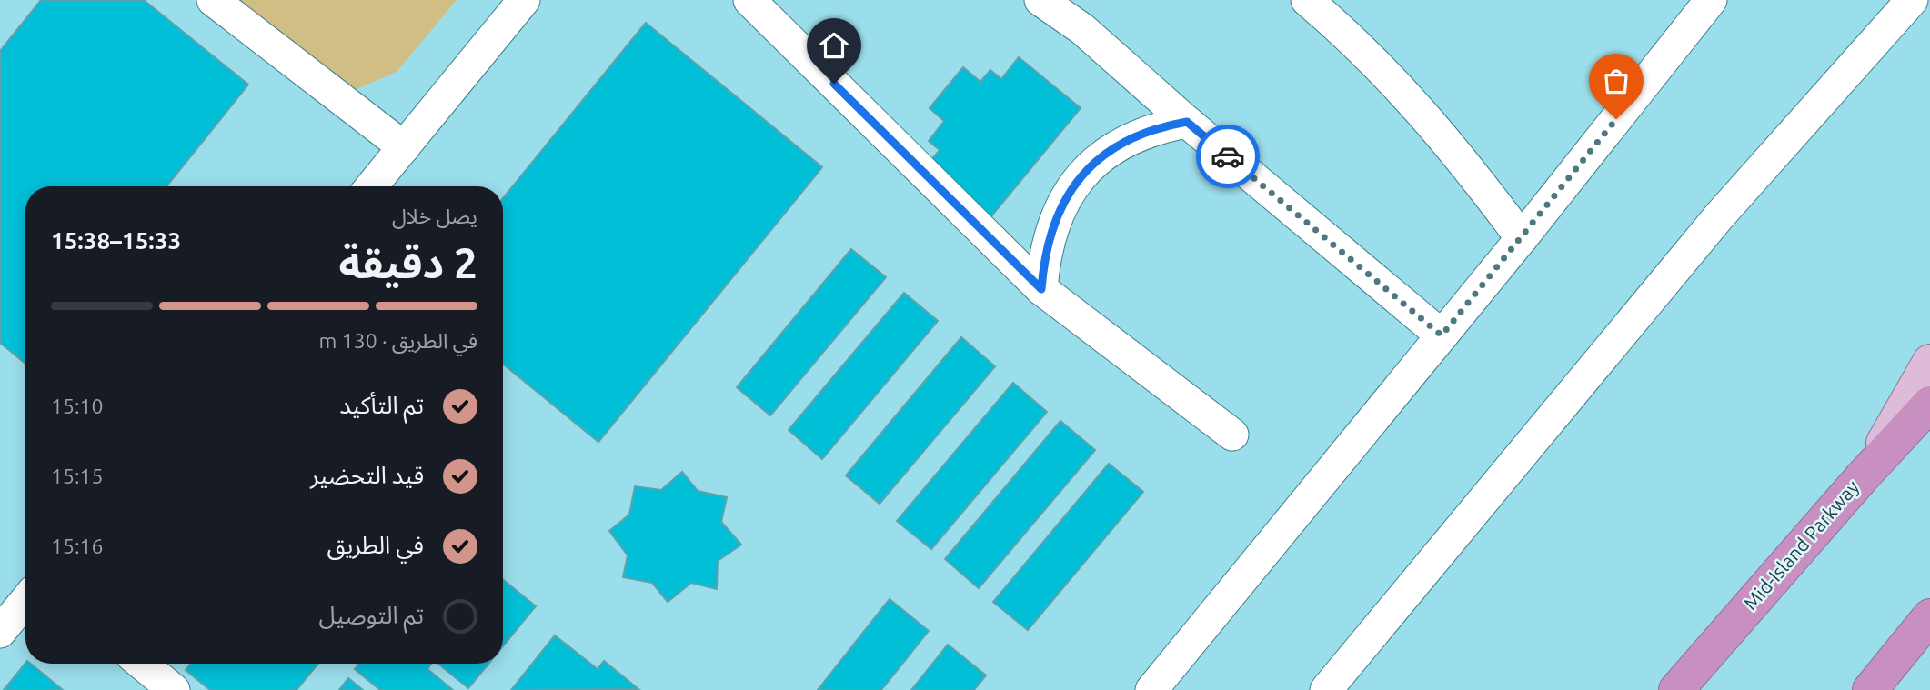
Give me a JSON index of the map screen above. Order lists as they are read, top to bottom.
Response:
{
  "streets": {
    "highway": ["Mid-Island Parkway"]
  },
  "page": {
    "heading": ["2 دقيقة", "يصل خلال", "15:33–15:38"],
    "bar": "في الطريق · 130 m",
    "list": [
      ["تم التأكيد", "15:10"],
      ["قيد التحضير", "15:15"],
      ["في الطريق", "15:16"],
      "تم التوصيل"
    ]
  }
}
